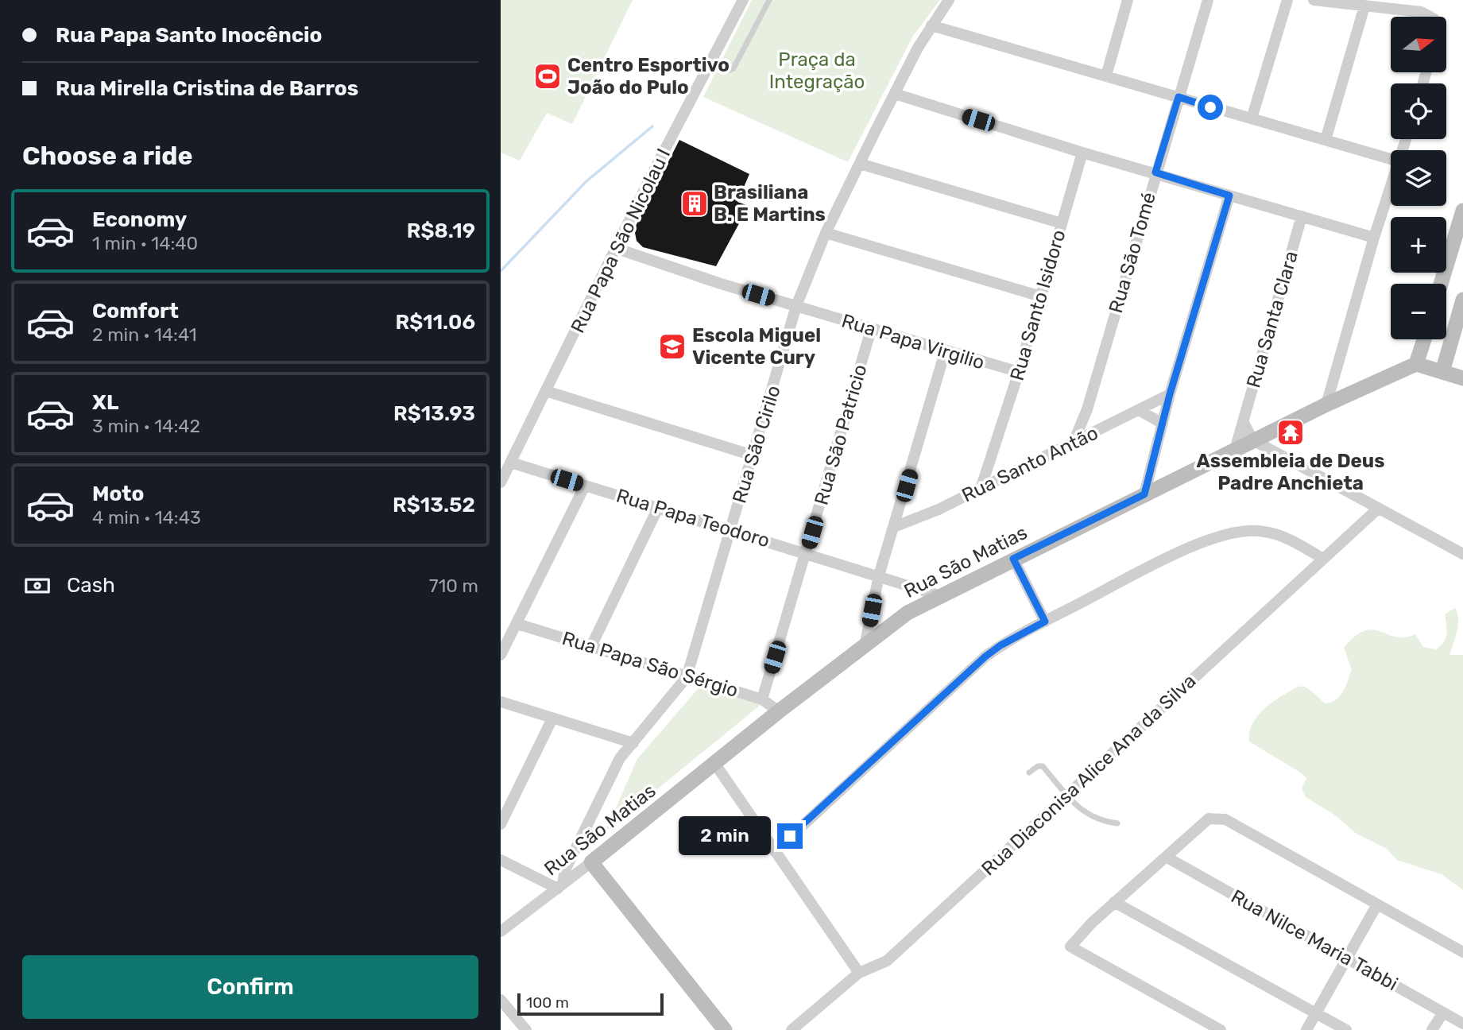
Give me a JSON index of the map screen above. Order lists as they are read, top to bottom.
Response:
{
  "streets": {
    "street": [
      "Rua Papa São Nicolau I",
      "Rua São Tomé",
      "Rua Santo Isidoro",
      "Rua Santa Clara",
      "Rua Papa Virgilio",
      "Rua São Patricio",
      "Rua São Cirilo",
      "Rua Santo Antão",
      "Rua Papa Teodoro",
      "Rua São Matias",
      "Rua Papa São Sérgio",
      "Rua Diaconisa Alice Ana da Silva",
      "Rua Nilce Maria Tabbi"
    ]
  },
  "crossings": [
    ["Rua Papa São Nicolau I", "Rua Papa Virgilio"],
    ["Rua Papa São Nicolau I", "Rua Papa Teodoro"],
    ["Rua São Tomé", "Rua Santo Antão"],
    ["Rua Santo Isidoro", "Rua Papa Virgilio"],
    ["Rua Santo Isidoro", "Rua Santo Antão"],
    ["Rua Santa Clara", "Rua São Matias"],
    ["Rua Papa Virgilio", "Rua São Patricio"],
    ["Rua Papa Virgilio", "Rua São Cirilo"],
    ["Rua São Patricio", "Rua Papa Teodoro"],
    ["Rua São Patricio", "Rua Papa São Sérgio"],
    ["Rua São Cirilo", "Rua Papa Teodoro"],
    ["Rua São Cirilo", "Rua São Matias"],
    ["Rua São Cirilo", "Rua Papa São Sérgio"],
    ["Rua Papa Teodoro", "Rua São Matias"],
    ["Rua São Matias", "Rua Papa São Sérgio"]
  ],
  "parks": ["Praça da Integração"],
  "places": {
    "sports": ["Centro Esportivo João do Pulo"],
    "building": ["Brasiliana B. E Martins"],
    "school or university": ["Escola Miguel Vicente Cury"],
    "temple": ["Assembleia de Deus Padre Anchieta"]
  },
  "scale_bar": "100 m",
  "north": "right",
  "page": {
    "banner": ["Rua Papa Santo Inocêncio", "Rua Mirella Cristina de Barros"],
    "map_buttons": ["+", "−"],
    "heading": "Choose a ride",
    "list": [
      {
        "name": "Economy",
        "note": "1 min · 14:40",
        "value": "R$8.19"
      },
      {
        "name": "Comfort",
        "note": "2 min · 14:41",
        "value": "R$11.06"
      },
      {
        "name": "XL",
        "note": "3 min · 14:42",
        "value": "R$13.93"
      },
      {
        "name": "Moto",
        "note": "4 min · 14:43",
        "value": "R$13.52"
      }
    ],
    "pay": ["Cash", "710 m"],
    "bubble": "2 min",
    "buttons": "Confirm",
    "scale": "100 m"
  }
}
